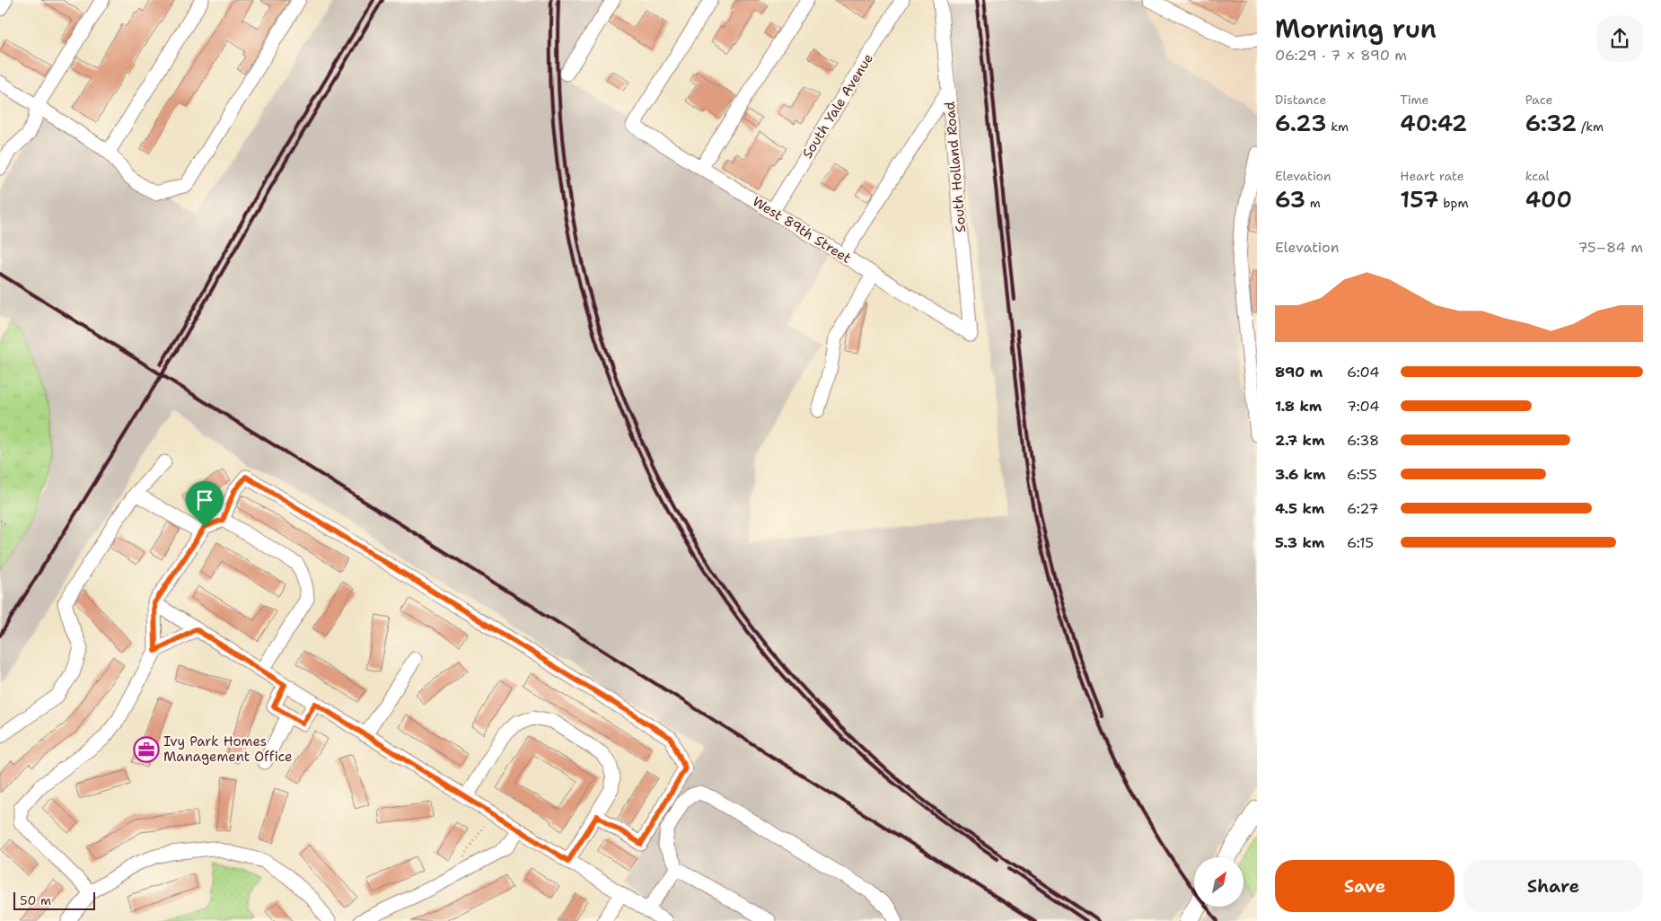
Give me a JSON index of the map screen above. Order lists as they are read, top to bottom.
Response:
{
  "streets": {
    "street": ["South Yale Avenue", "South Holland Road", "West 89th Street"]
  },
  "crossings": [
    ["South Yale Avenue", "West 89th Street"],
    ["South Holland Road", "West 89th Street"]
  ],
  "places": {
    "office": ["Ivy Park Homes Management Office"]
  },
  "scale_bar": "50 m",
  "north": "top right",
  "page": {
    "heading": ["Morning run", "06:29 · 7 × 890 m"],
    "stats": [
      ["Distance", "6.23 km"],
      ["Time", "40:42"],
      ["Pace", "6:32 /km"],
      ["Elevation", "63 m"],
      ["Heart rate", "157 bpm"],
      ["kcal", "400"]
    ],
    "chart": ["Elevation", "75–84 m"],
    "list": [
      {
        "name": "890 m",
        "note": "6:04"
      },
      {
        "name": "1.8 km",
        "note": "7:04"
      },
      {
        "name": "2.7 km",
        "note": "6:38"
      },
      {
        "name": "3.6 km",
        "note": "6:55"
      },
      {
        "name": "4.5 km",
        "note": "6:27"
      },
      {
        "name": "5.3 km",
        "note": "6:15"
      }
    ],
    "buttons": ["Save", "Share"],
    "scale": "50 m"
  }
}
